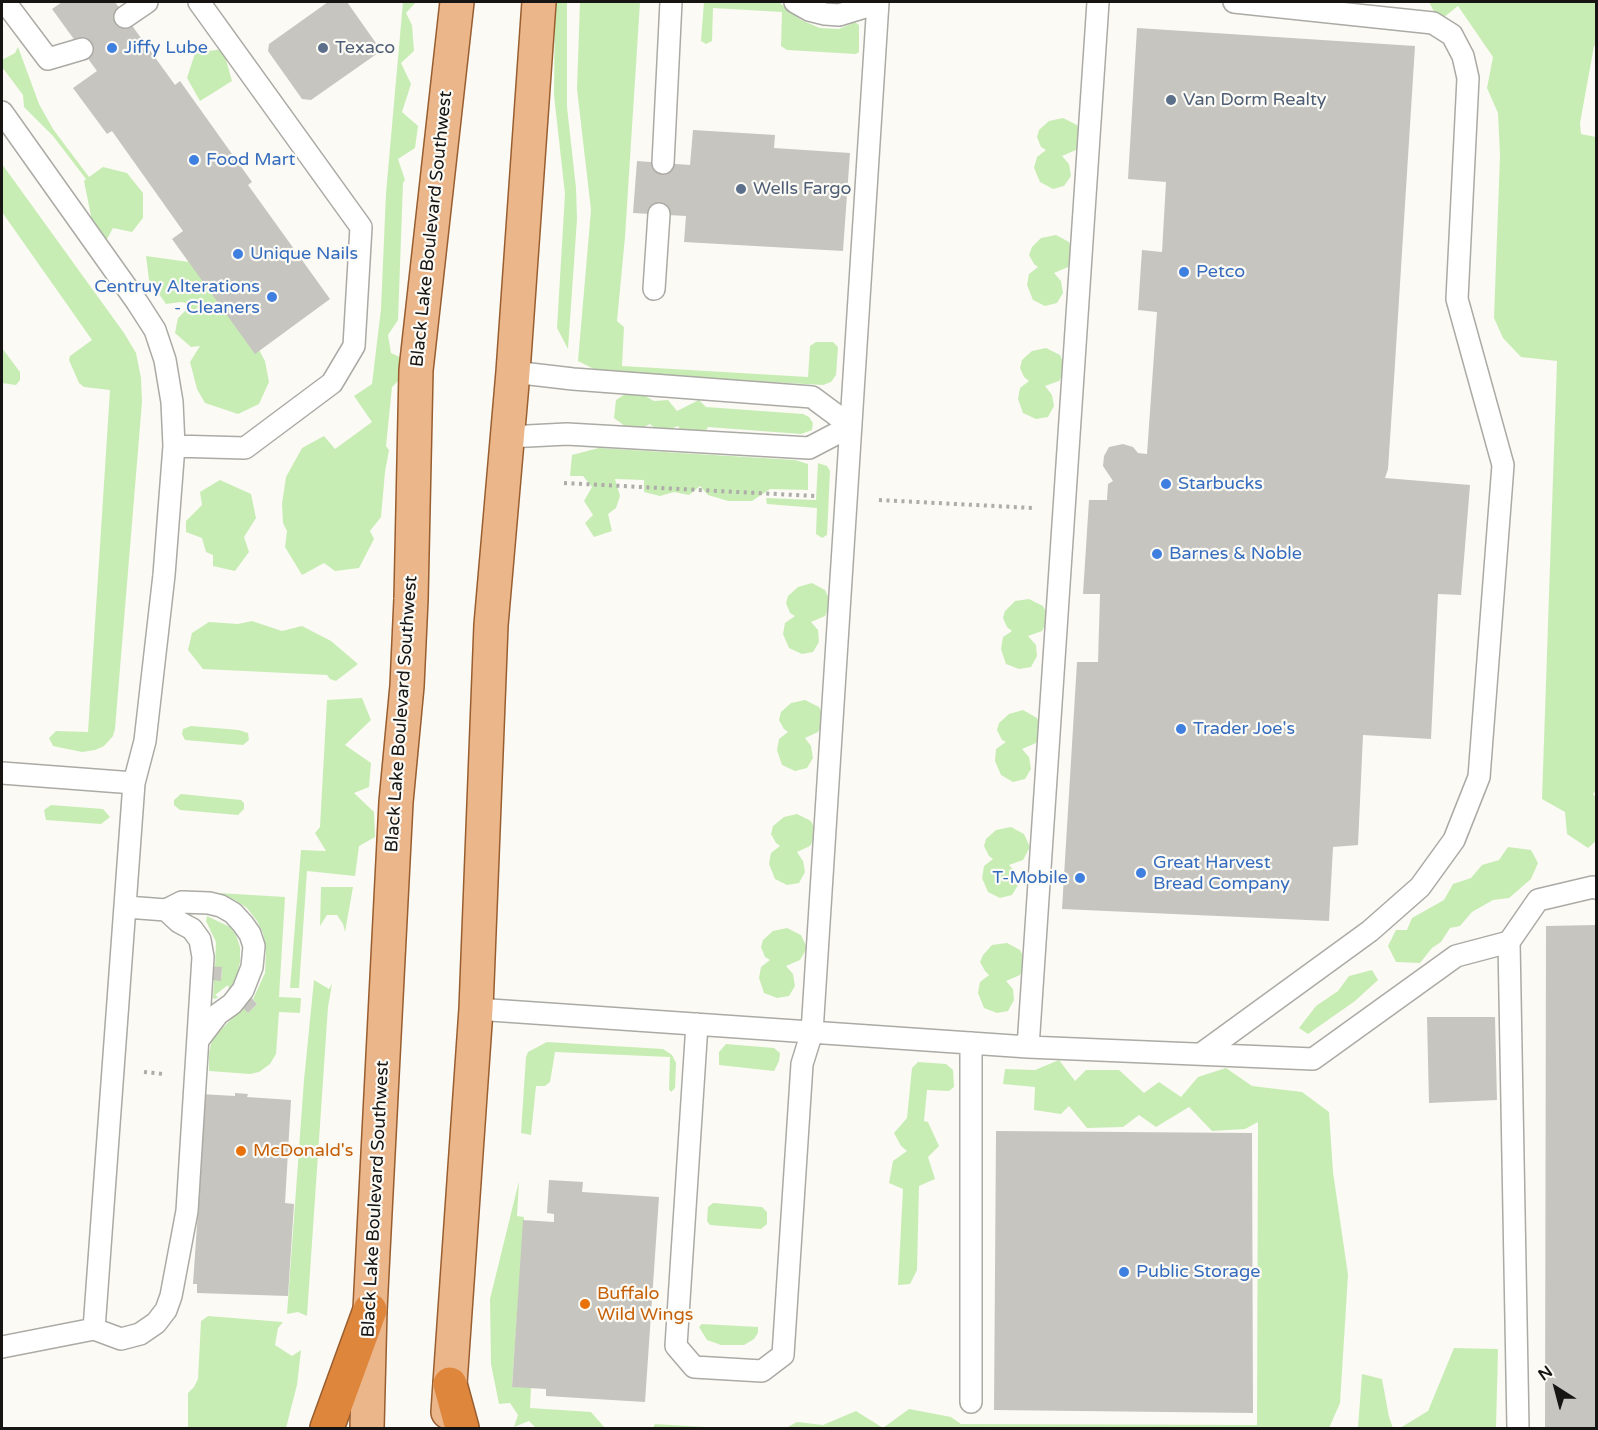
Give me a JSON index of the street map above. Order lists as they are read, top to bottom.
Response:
{
  "streets": {
    "main road": ["Black Lake Boulevard Southwest"]
  },
  "places": [
    "Jiffy Lube",
    "Texaco",
    "Van Dorm Realty",
    "Food Mart",
    "Wells Fargo",
    "Unique Nails",
    "Petco",
    "Centruy Alterations - Cleaners",
    "Starbucks",
    "Barnes & Noble",
    "Trader Joe's",
    "Great Harvest Bread Company",
    "T-Mobile",
    "McDonald's",
    "Public Storage",
    "Buffalo Wild Wings"
  ],
  "north": "top left"
}
